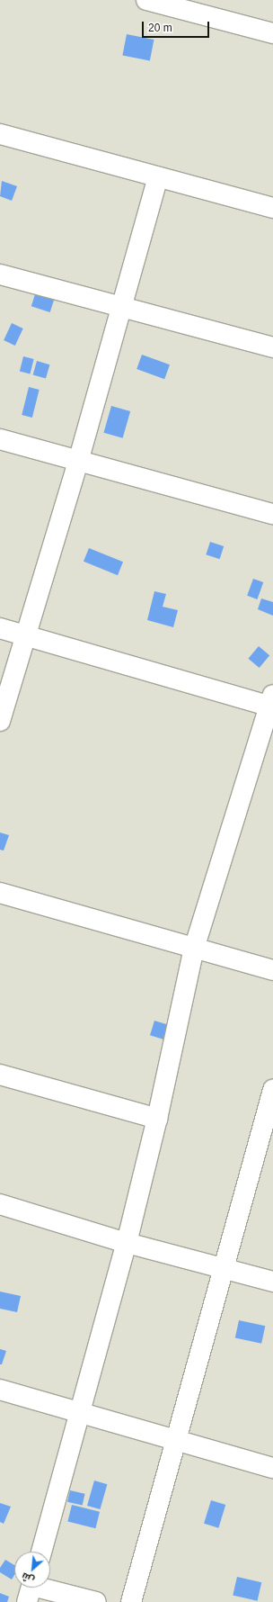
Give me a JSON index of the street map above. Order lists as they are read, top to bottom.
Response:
{
  "scale_bar": "20 m",
  "north": "bottom left"
}
